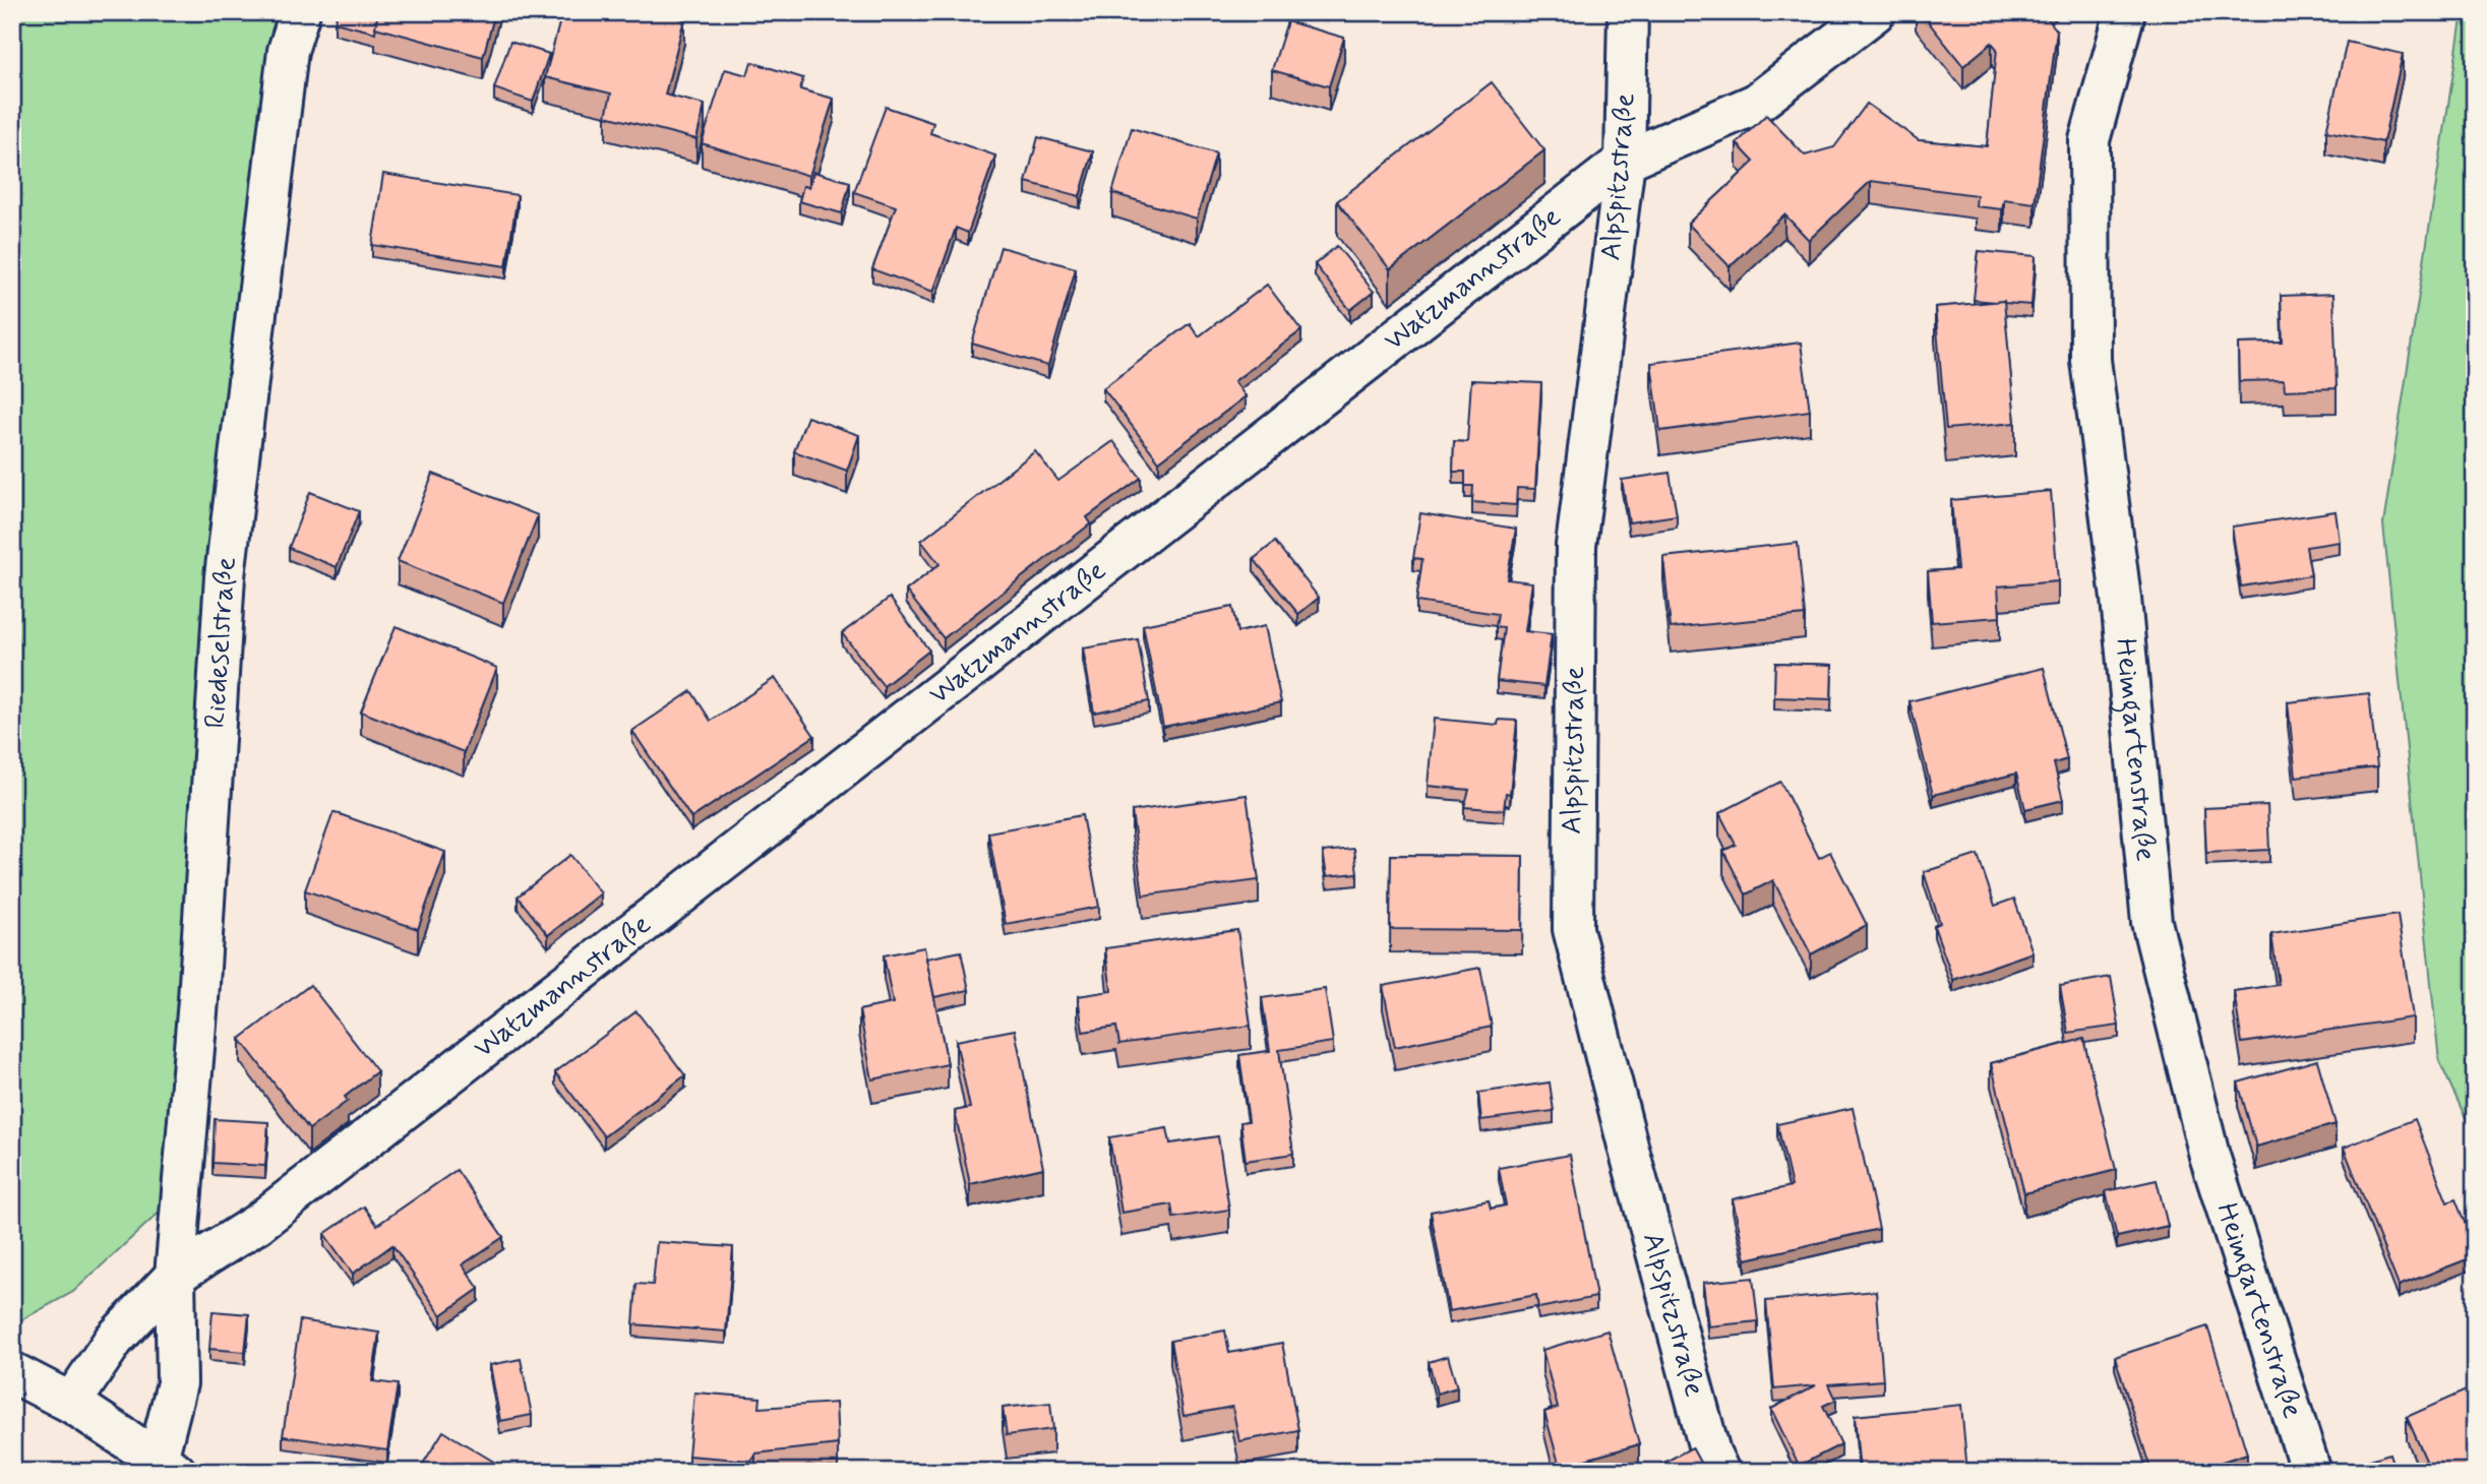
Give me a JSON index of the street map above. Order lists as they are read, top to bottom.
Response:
{
  "streets": {
    "street": [
      "Alpspitzstraße",
      "Watzmannstraße",
      "Riedeselstraße",
      "Heimgartenstraße"
    ]
  },
  "crossings": [
    ["Alpspitzstraße", "Watzmannstraße"],
    ["Watzmannstraße", "Riedeselstraße"]
  ]
}
